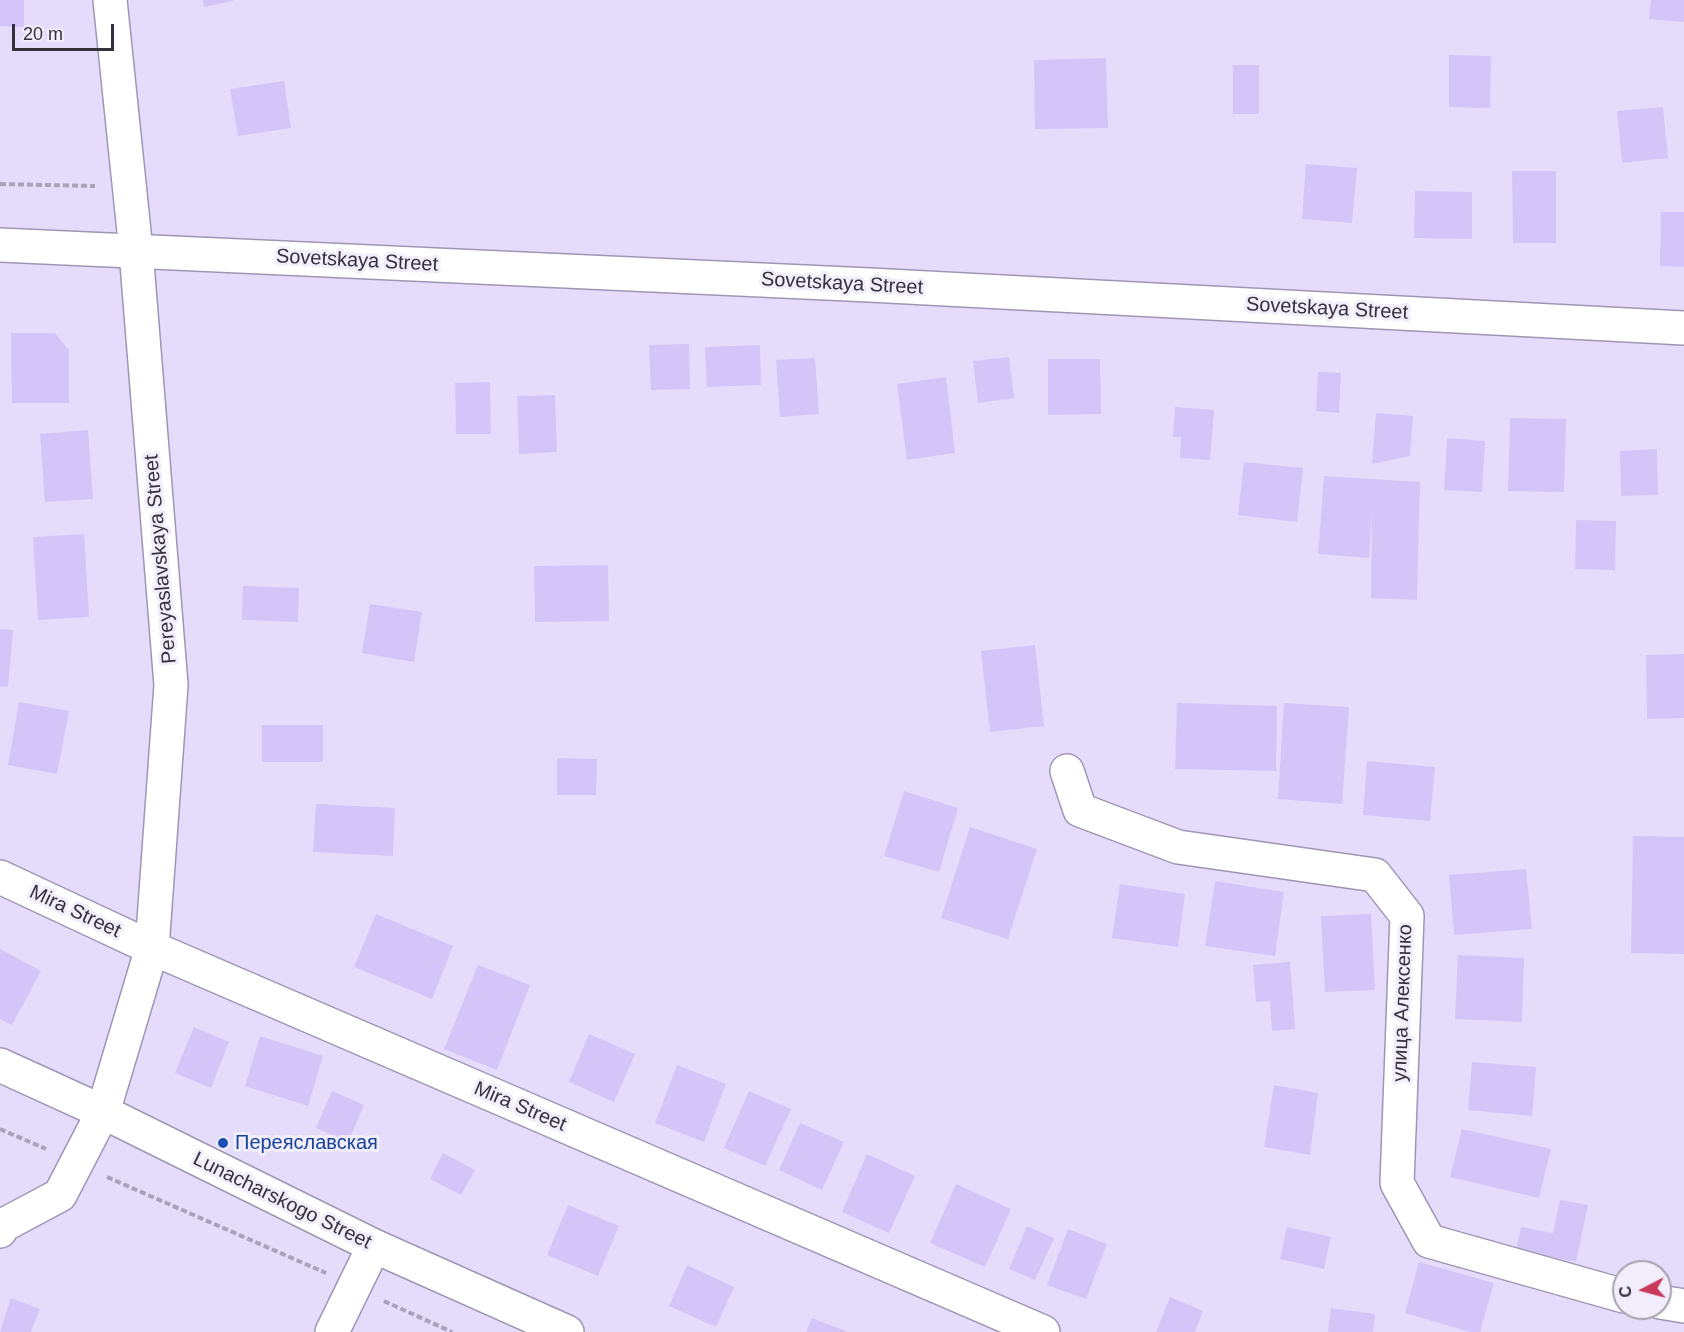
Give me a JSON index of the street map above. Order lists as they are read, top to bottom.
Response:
{
  "streets": {
    "street": [
      "Sovetskaya Street",
      "Pereyaslavskaya Street",
      "Mira Street",
      "улица Алексенко",
      "Lunacharskogo Street"
    ]
  },
  "crossings": [
    ["Sovetskaya Street", "Pereyaslavskaya Street"],
    ["Pereyaslavskaya Street", "Mira Street"],
    ["Pereyaslavskaya Street", "Lunacharskogo Street"]
  ],
  "places": ["Переяславская"],
  "scale_bar": "20 m",
  "north": "left"
}
